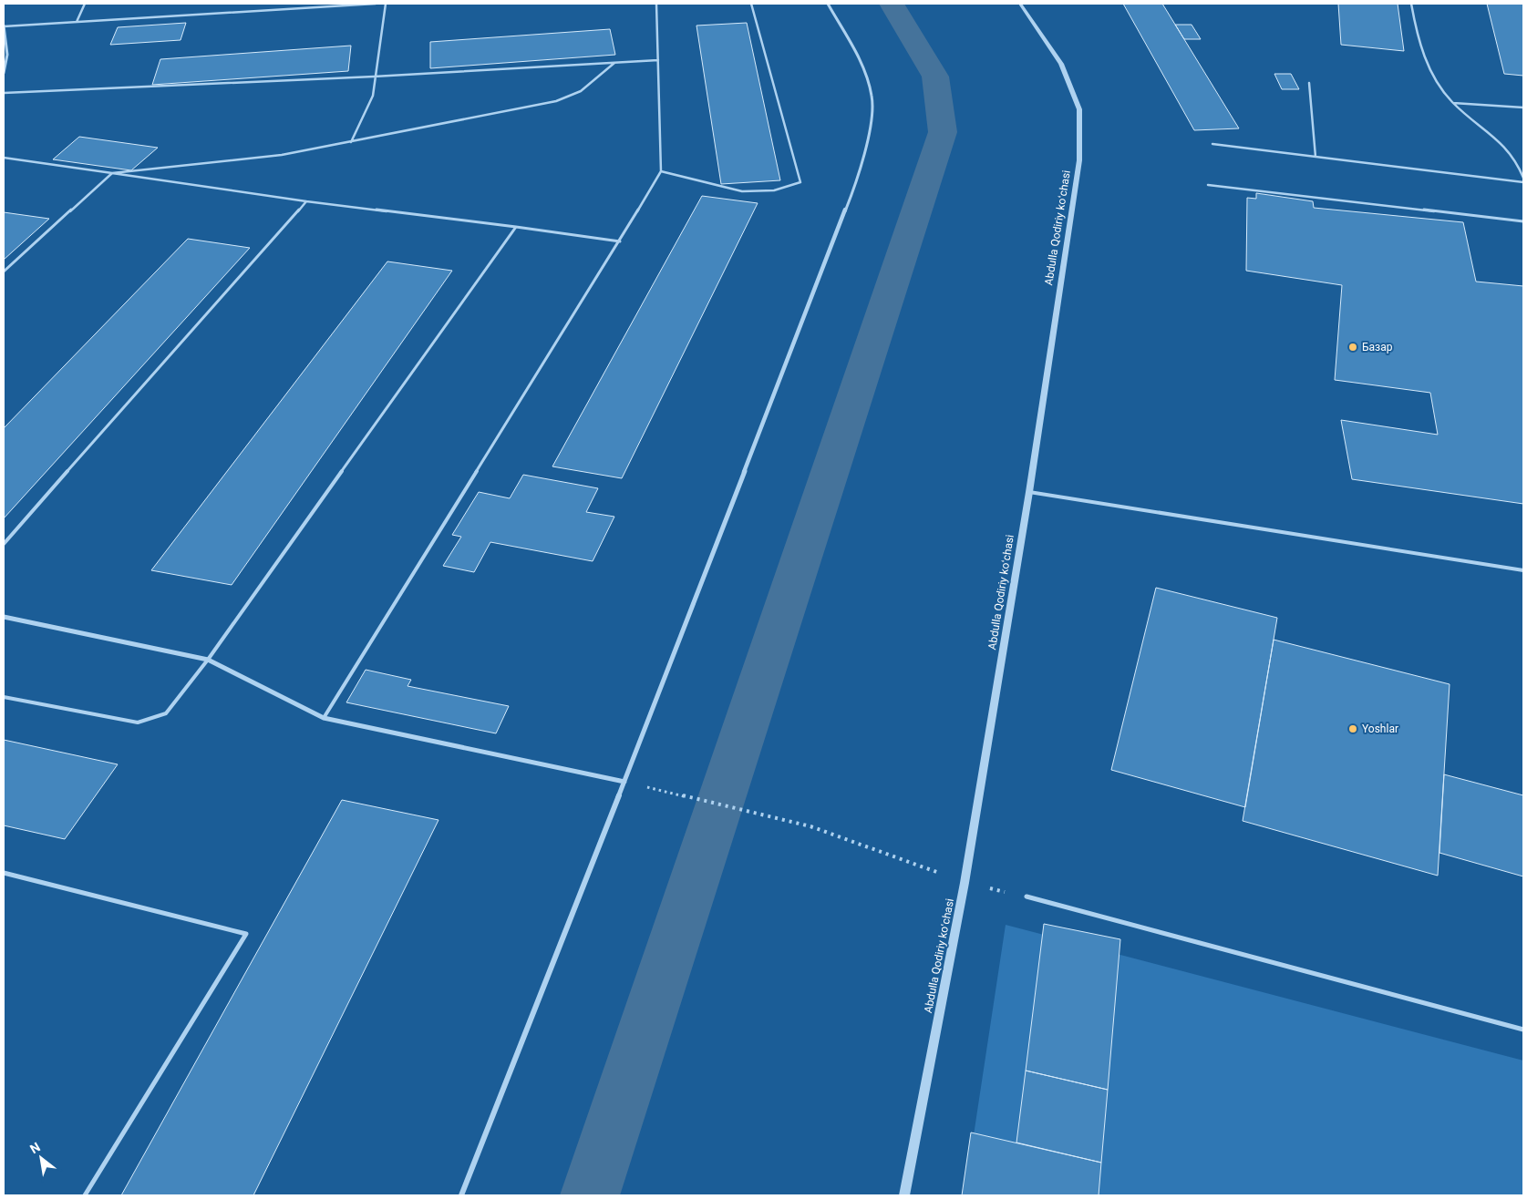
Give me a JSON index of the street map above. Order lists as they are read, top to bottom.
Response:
{
  "streets": {
    "street": ["Abdulla Qodiriy koʻchasi"]
  },
  "places": ["Базар", "Yoshlar"],
  "north": "top left"
}
